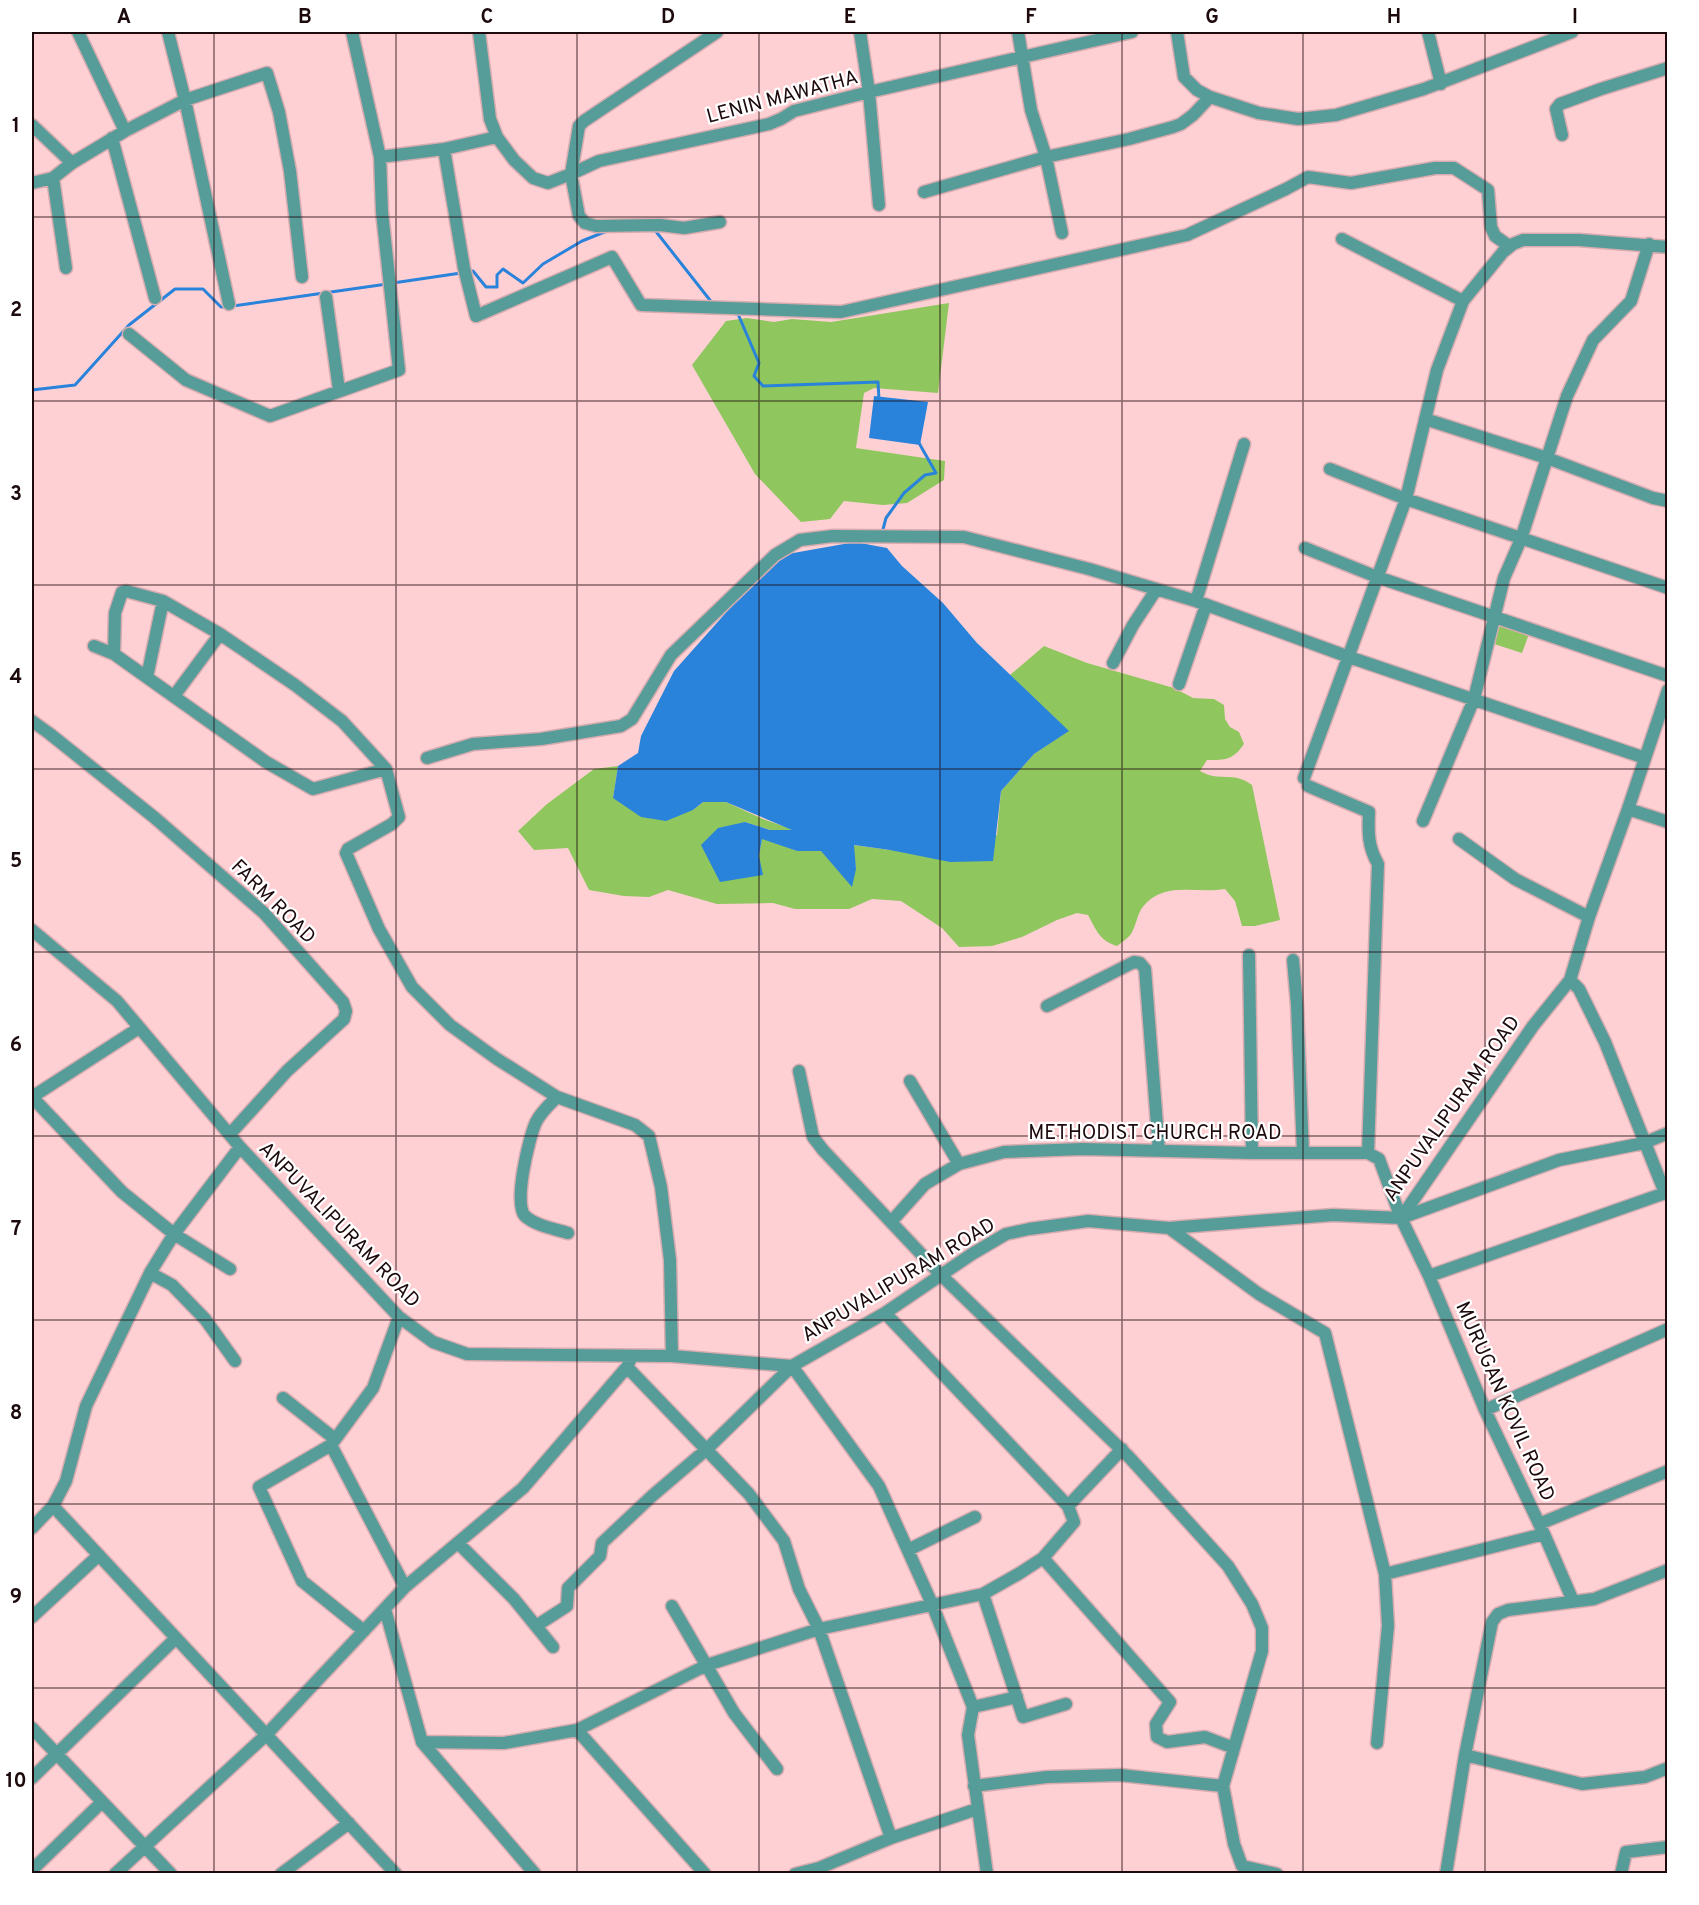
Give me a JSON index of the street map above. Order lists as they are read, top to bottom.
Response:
{
  "streets": {
    "street": [
      "LENIN MAWATHA",
      "FARM ROAD",
      "ANPUVALIPURAM ROAD",
      "METHODIST CHURCH ROAD",
      "MURUGAN KOVIL ROAD"
    ]
  },
  "crossings": [
    ["FARM ROAD", "ANPUVALIPURAM ROAD"],
    ["ANPUVALIPURAM ROAD", "MURUGAN KOVIL ROAD"]
  ],
  "grid": {
    "columns": [
      "A",
      "B",
      "C",
      "D",
      "E",
      "F",
      "G",
      "H",
      "I"
    ],
    "rows": [
      "1",
      "2",
      "3",
      "4",
      "5",
      "6",
      "7",
      "8",
      "9",
      "10"
    ]
  }
}
